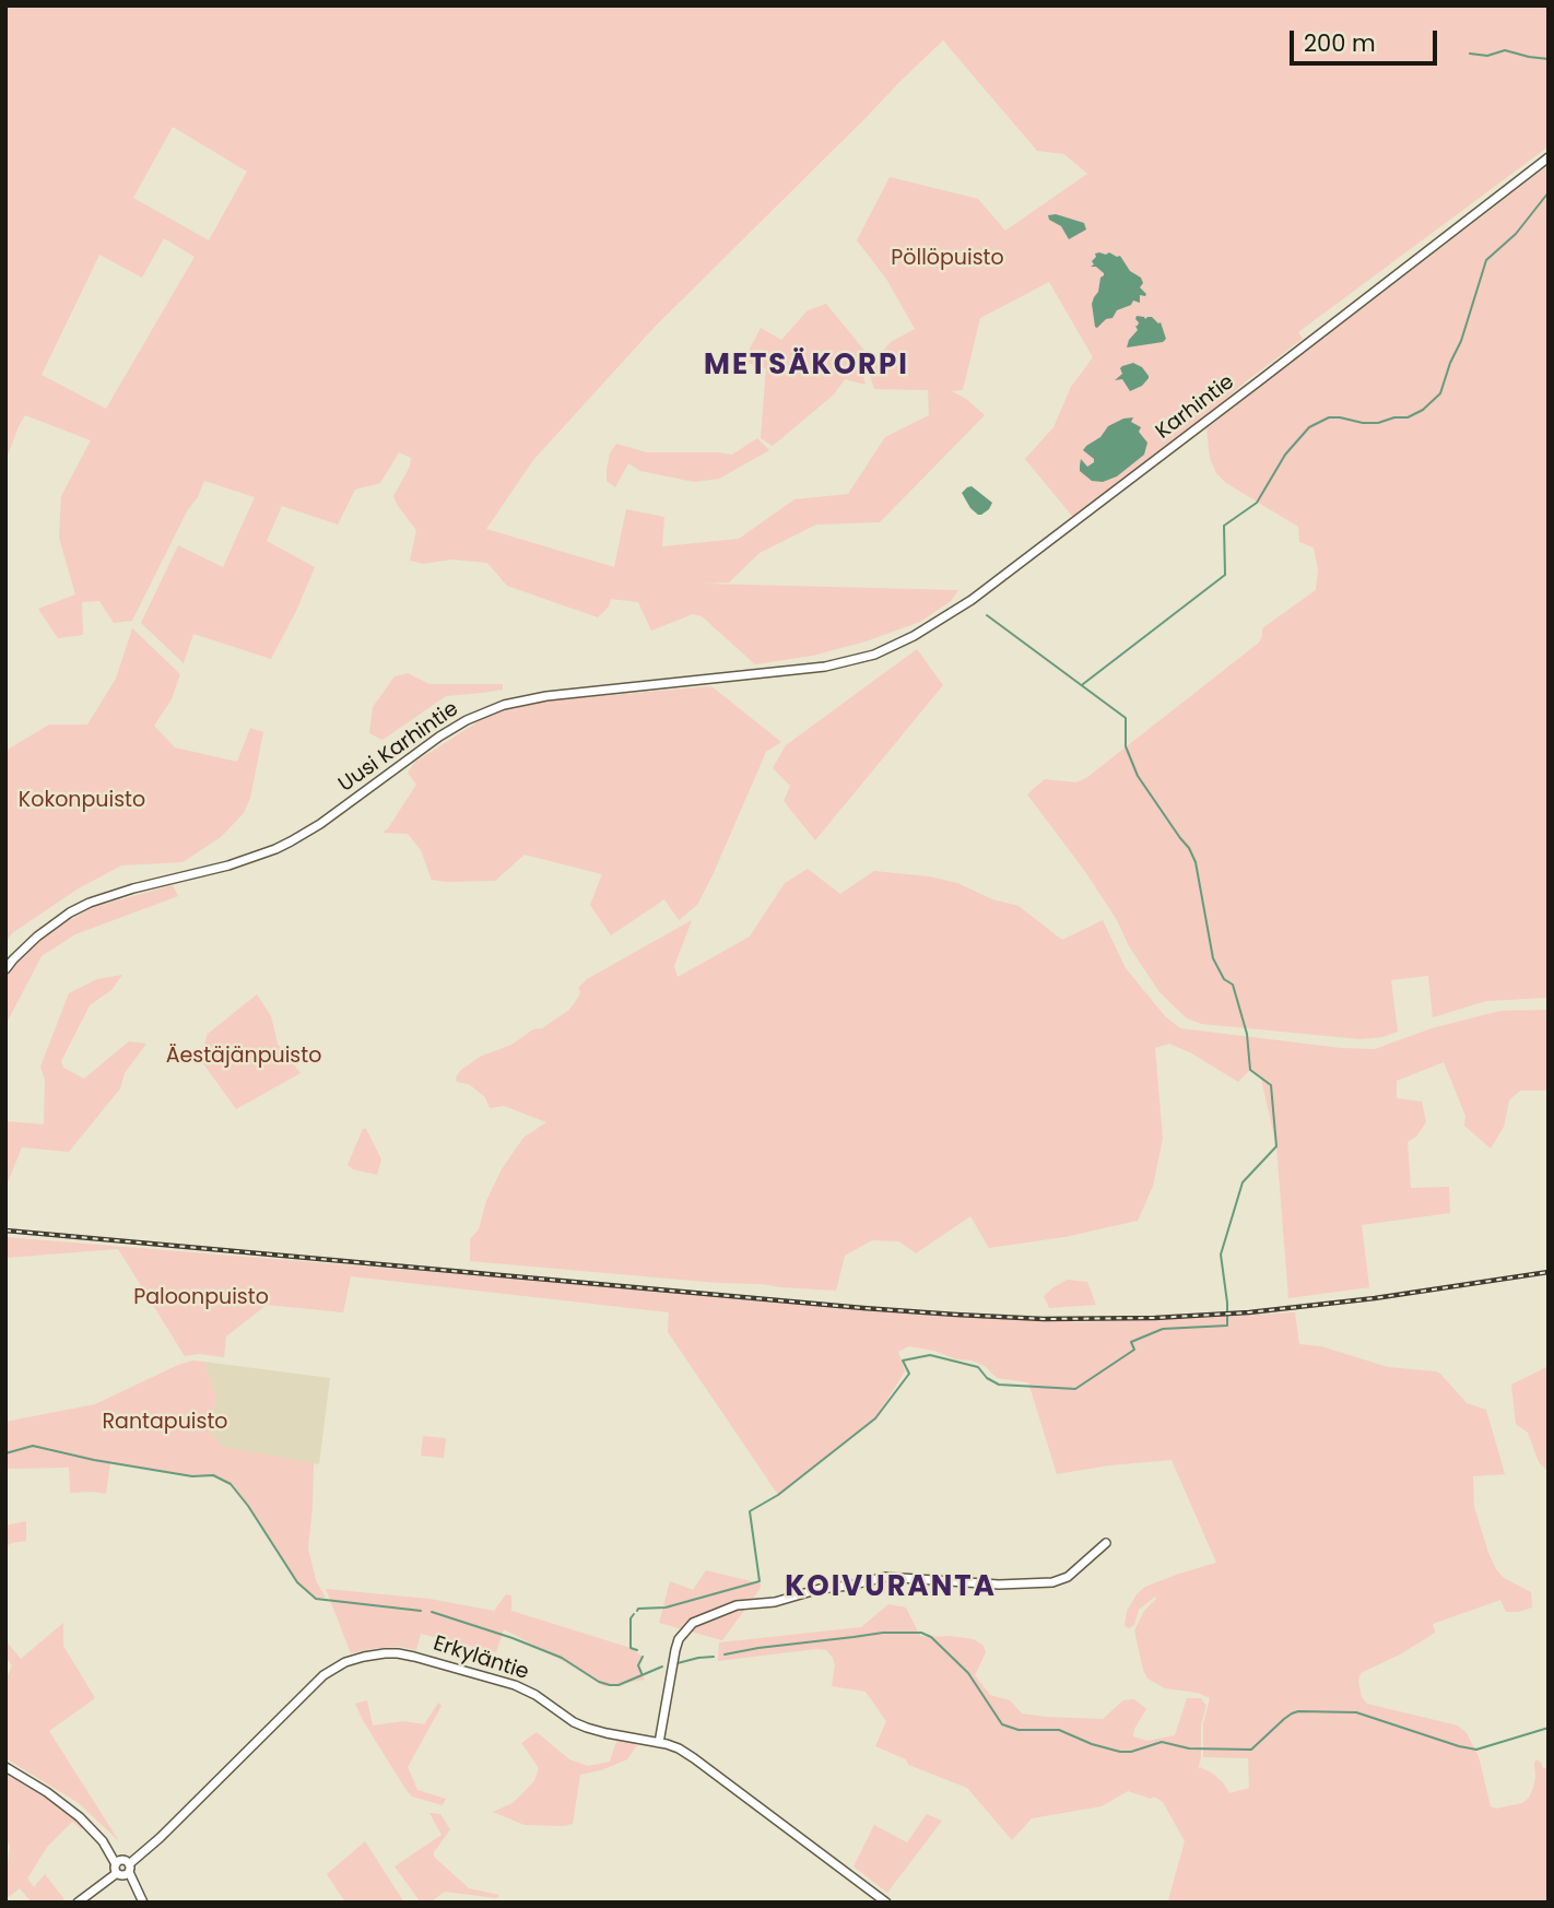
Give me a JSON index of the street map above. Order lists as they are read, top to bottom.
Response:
{
  "streets": {
    "street": ["Karhintie", "Uusi Karhintie", "Erkyläntie"]
  },
  "crossings": [
    ["Karhintie", "Uusi Karhintie"]
  ],
  "districts": ["METSÄKORPI", "KOIVURANTA"],
  "parks": [
    "Pöllöpuisto",
    "Kokonpuisto",
    "Äestäjänpuisto",
    "Paloonpuisto",
    "Rantapuisto"
  ],
  "scale_bar": "200 m"
}
